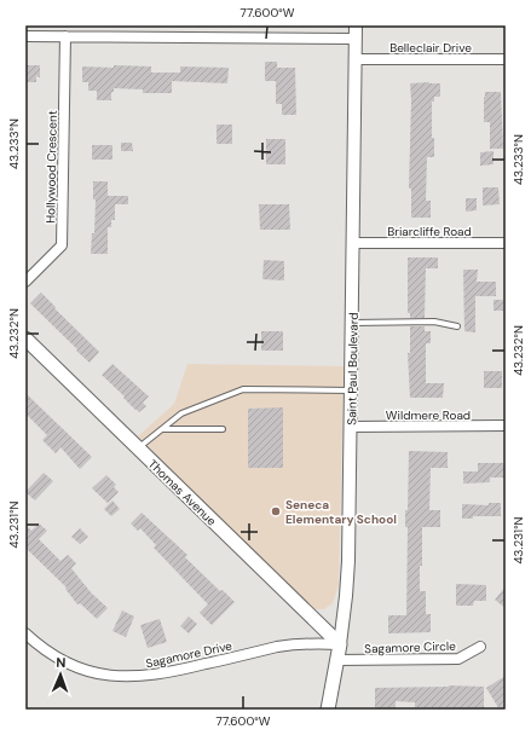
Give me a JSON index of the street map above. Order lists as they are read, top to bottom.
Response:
{
  "streets": {
    "main road": ["Saint Paul Boulevard", "Thomas Avenue"],
    "street": [
      "Belleclair Drive",
      "Hollywood Crescent",
      "Briarcliffe Road",
      "Wildmere Road",
      "Sagamore Circle",
      "Sagamore Drive"
    ]
  },
  "crossings": [
    ["Belleclair Drive", "Saint Paul Boulevard"],
    ["Briarcliffe Road", "Saint Paul Boulevard"],
    ["Saint Paul Boulevard", "Wildmere Road"],
    ["Saint Paul Boulevard", "Thomas Avenue"],
    ["Saint Paul Boulevard", "Sagamore Circle"],
    ["Saint Paul Boulevard", "Sagamore Drive"],
    ["Thomas Avenue", "Sagamore Drive"]
  ],
  "places": ["Seneca Elementary School"],
  "north": "top",
  "coordinates": [
    "77.600°W",
    "43.233°N",
    "43.232°N",
    "43.231°N"
  ]
}
